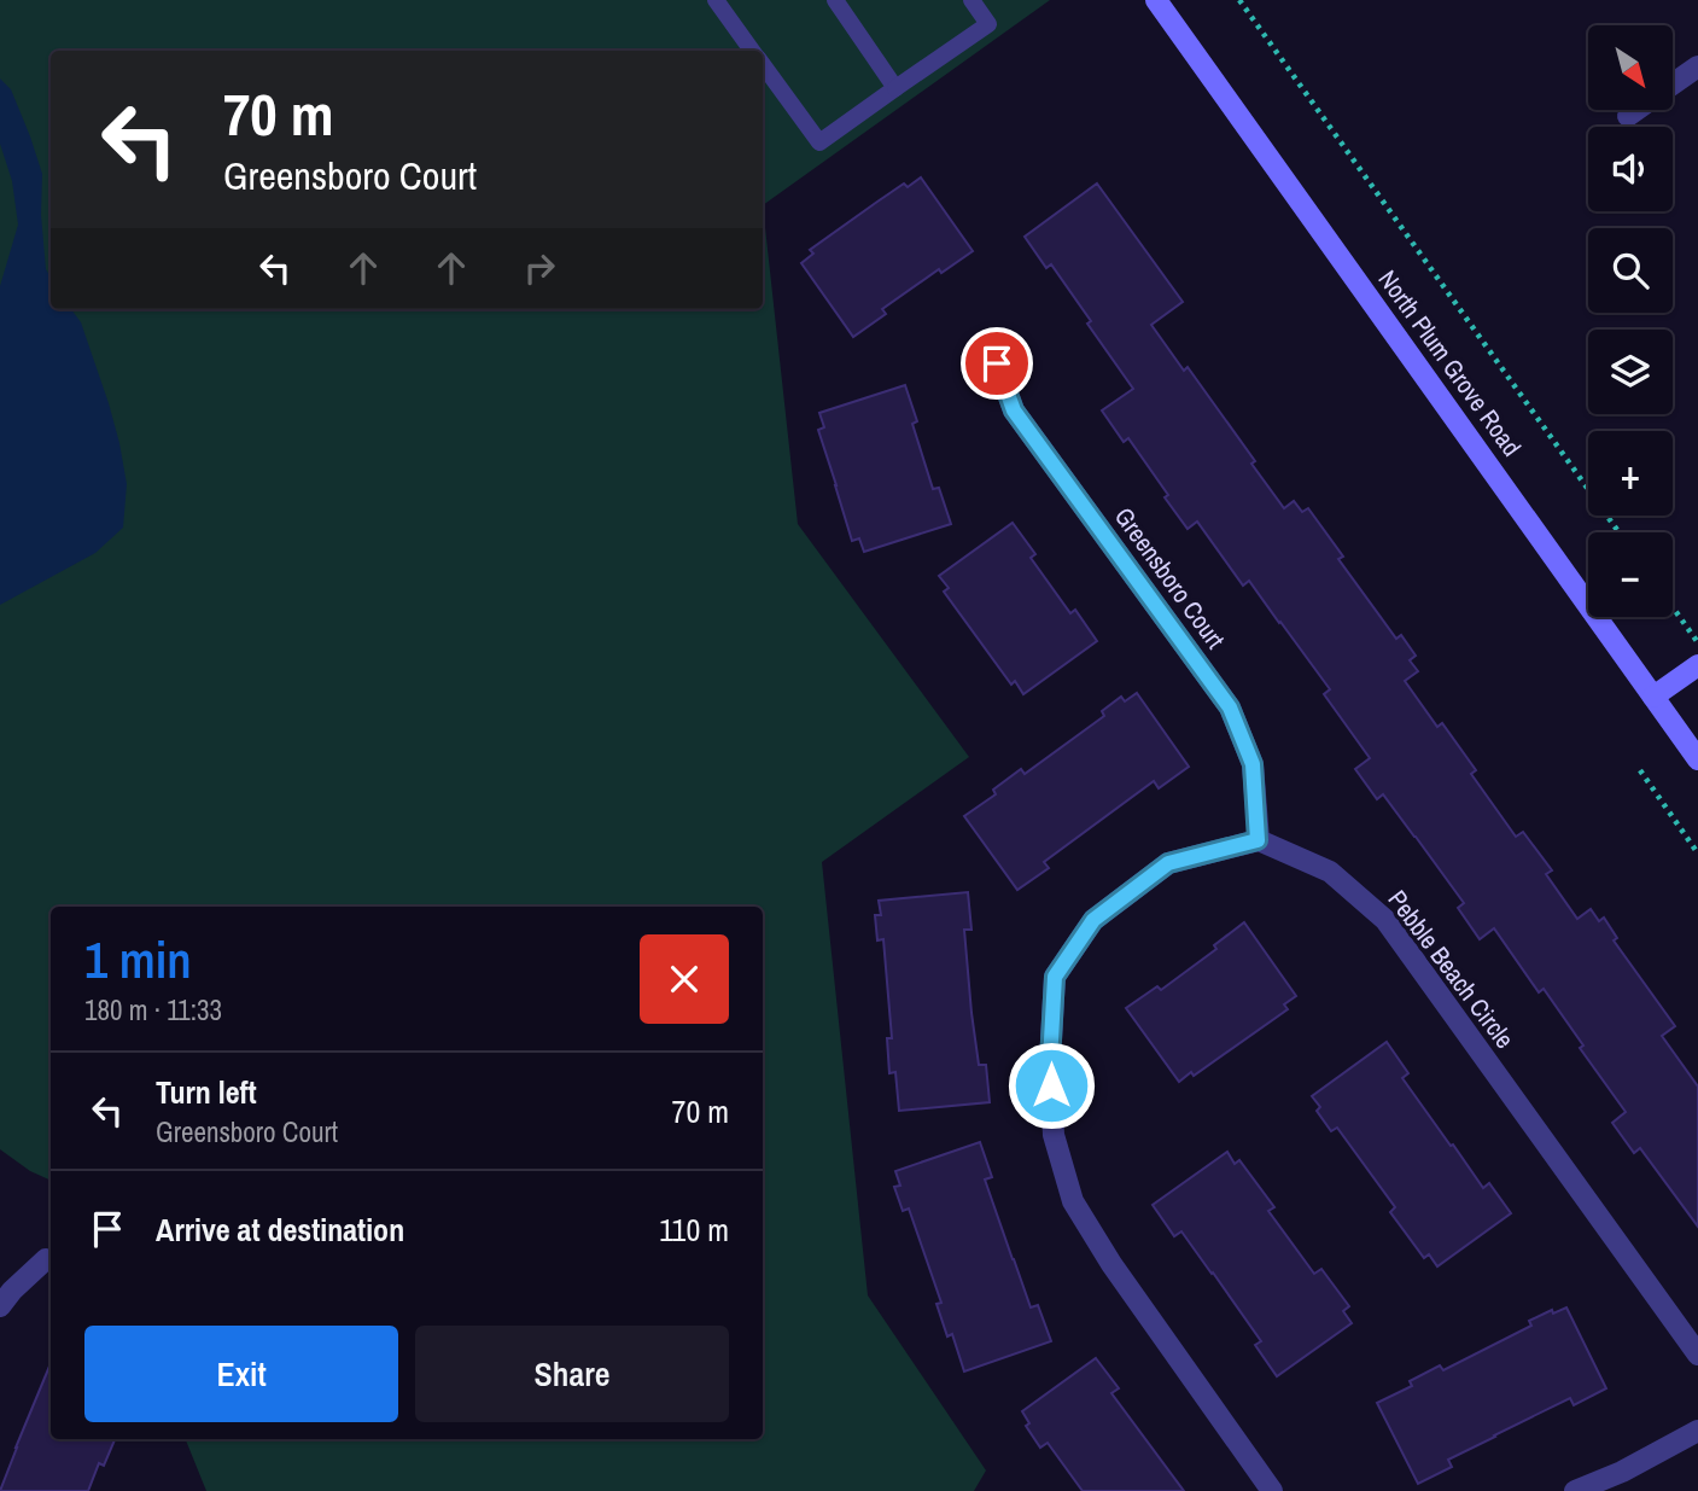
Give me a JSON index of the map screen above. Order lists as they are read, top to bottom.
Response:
{
  "streets": {
    "street": ["North Plum Grove Road", "Greensboro Court", "Pebble Beach Circle"]
  },
  "crossings": [
    ["Greensboro Court", "Pebble Beach Circle"]
  ],
  "north": "bottom right",
  "page": {
    "map_buttons": ["+", "−"],
    "turn": ["70 m", "Greensboro Court"],
    "heading": ["1 min", "180 m · 11:33"],
    "list": [
      {
        "name": "Turn left",
        "note": "Greensboro Court",
        "value": "70 m"
      },
      {
        "name": "Arrive at destination",
        "value": "110 m"
      }
    ],
    "buttons": ["Exit", "Share"]
  }
}
